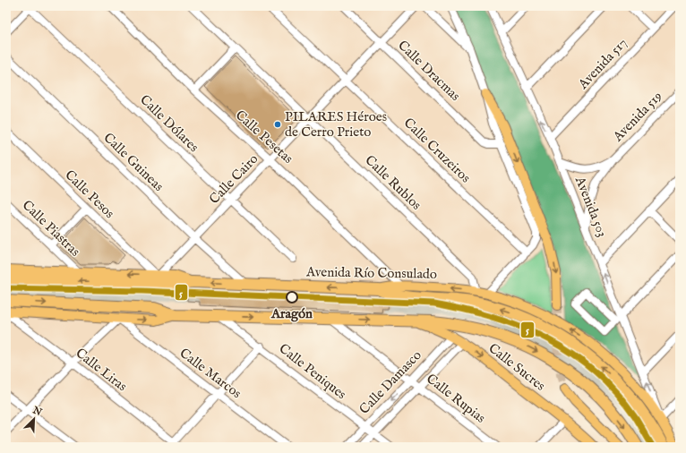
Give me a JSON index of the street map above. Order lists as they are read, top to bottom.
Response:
{
  "streets": {
    "highway": ["Avenida Río Consulado"],
    "main road": ["Calle Sucres"],
    "street": [
      "Avenida 517",
      "Calle Dracmas",
      "Avenida 519",
      "Calle Dólares",
      "Calle Pesetas",
      "Calle Cruzeiros",
      "Calle Guineas",
      "Calle Cairo",
      "Calle Rublos",
      "Calle Pesos",
      "Avenida 503",
      "Calle Piastras",
      "Calle Liras",
      "Calle Peniques",
      "Calle Marcos",
      "Calle Damasco",
      "Calle Rupias"
    ]
  },
  "crossings": [
    ["Avenida 517", "Avenida 503"],
    ["Calle Dracmas", "Calle Cairo"],
    ["Avenida 519", "Avenida 503"],
    ["Calle Dólares", "Calle Cairo"],
    ["Calle Pesetas", "Calle Cairo"],
    ["Calle Pesetas", "Avenida Río Consulado"],
    ["Calle Cruzeiros", "Calle Cairo"],
    ["Calle Guineas", "Calle Cairo"],
    ["Calle Guineas", "Avenida Río Consulado"],
    ["Calle Cairo", "Calle Rublos"],
    ["Calle Cairo", "Calle Pesos"],
    ["Calle Cairo", "Avenida Río Consulado"],
    ["Calle Rublos", "Avenida Río Consulado"],
    ["Calle Pesos", "Avenida Río Consulado"],
    ["Avenida 503", "Avenida Río Consulado"],
    ["Calle Piastras", "Avenida Río Consulado"],
    ["Calle Sucres", "Calle Damasco"],
    ["Calle Peniques", "Calle Damasco"],
    ["Calle Damasco", "Calle Rupias"]
  ],
  "one_way": ["Avenida Río Consulado", "Calle Sucres"],
  "places": ["PILARES Héroes de Cerro Prieto", "Aragón"],
  "lines": ["transit line 5"],
  "north": "top right"
}
